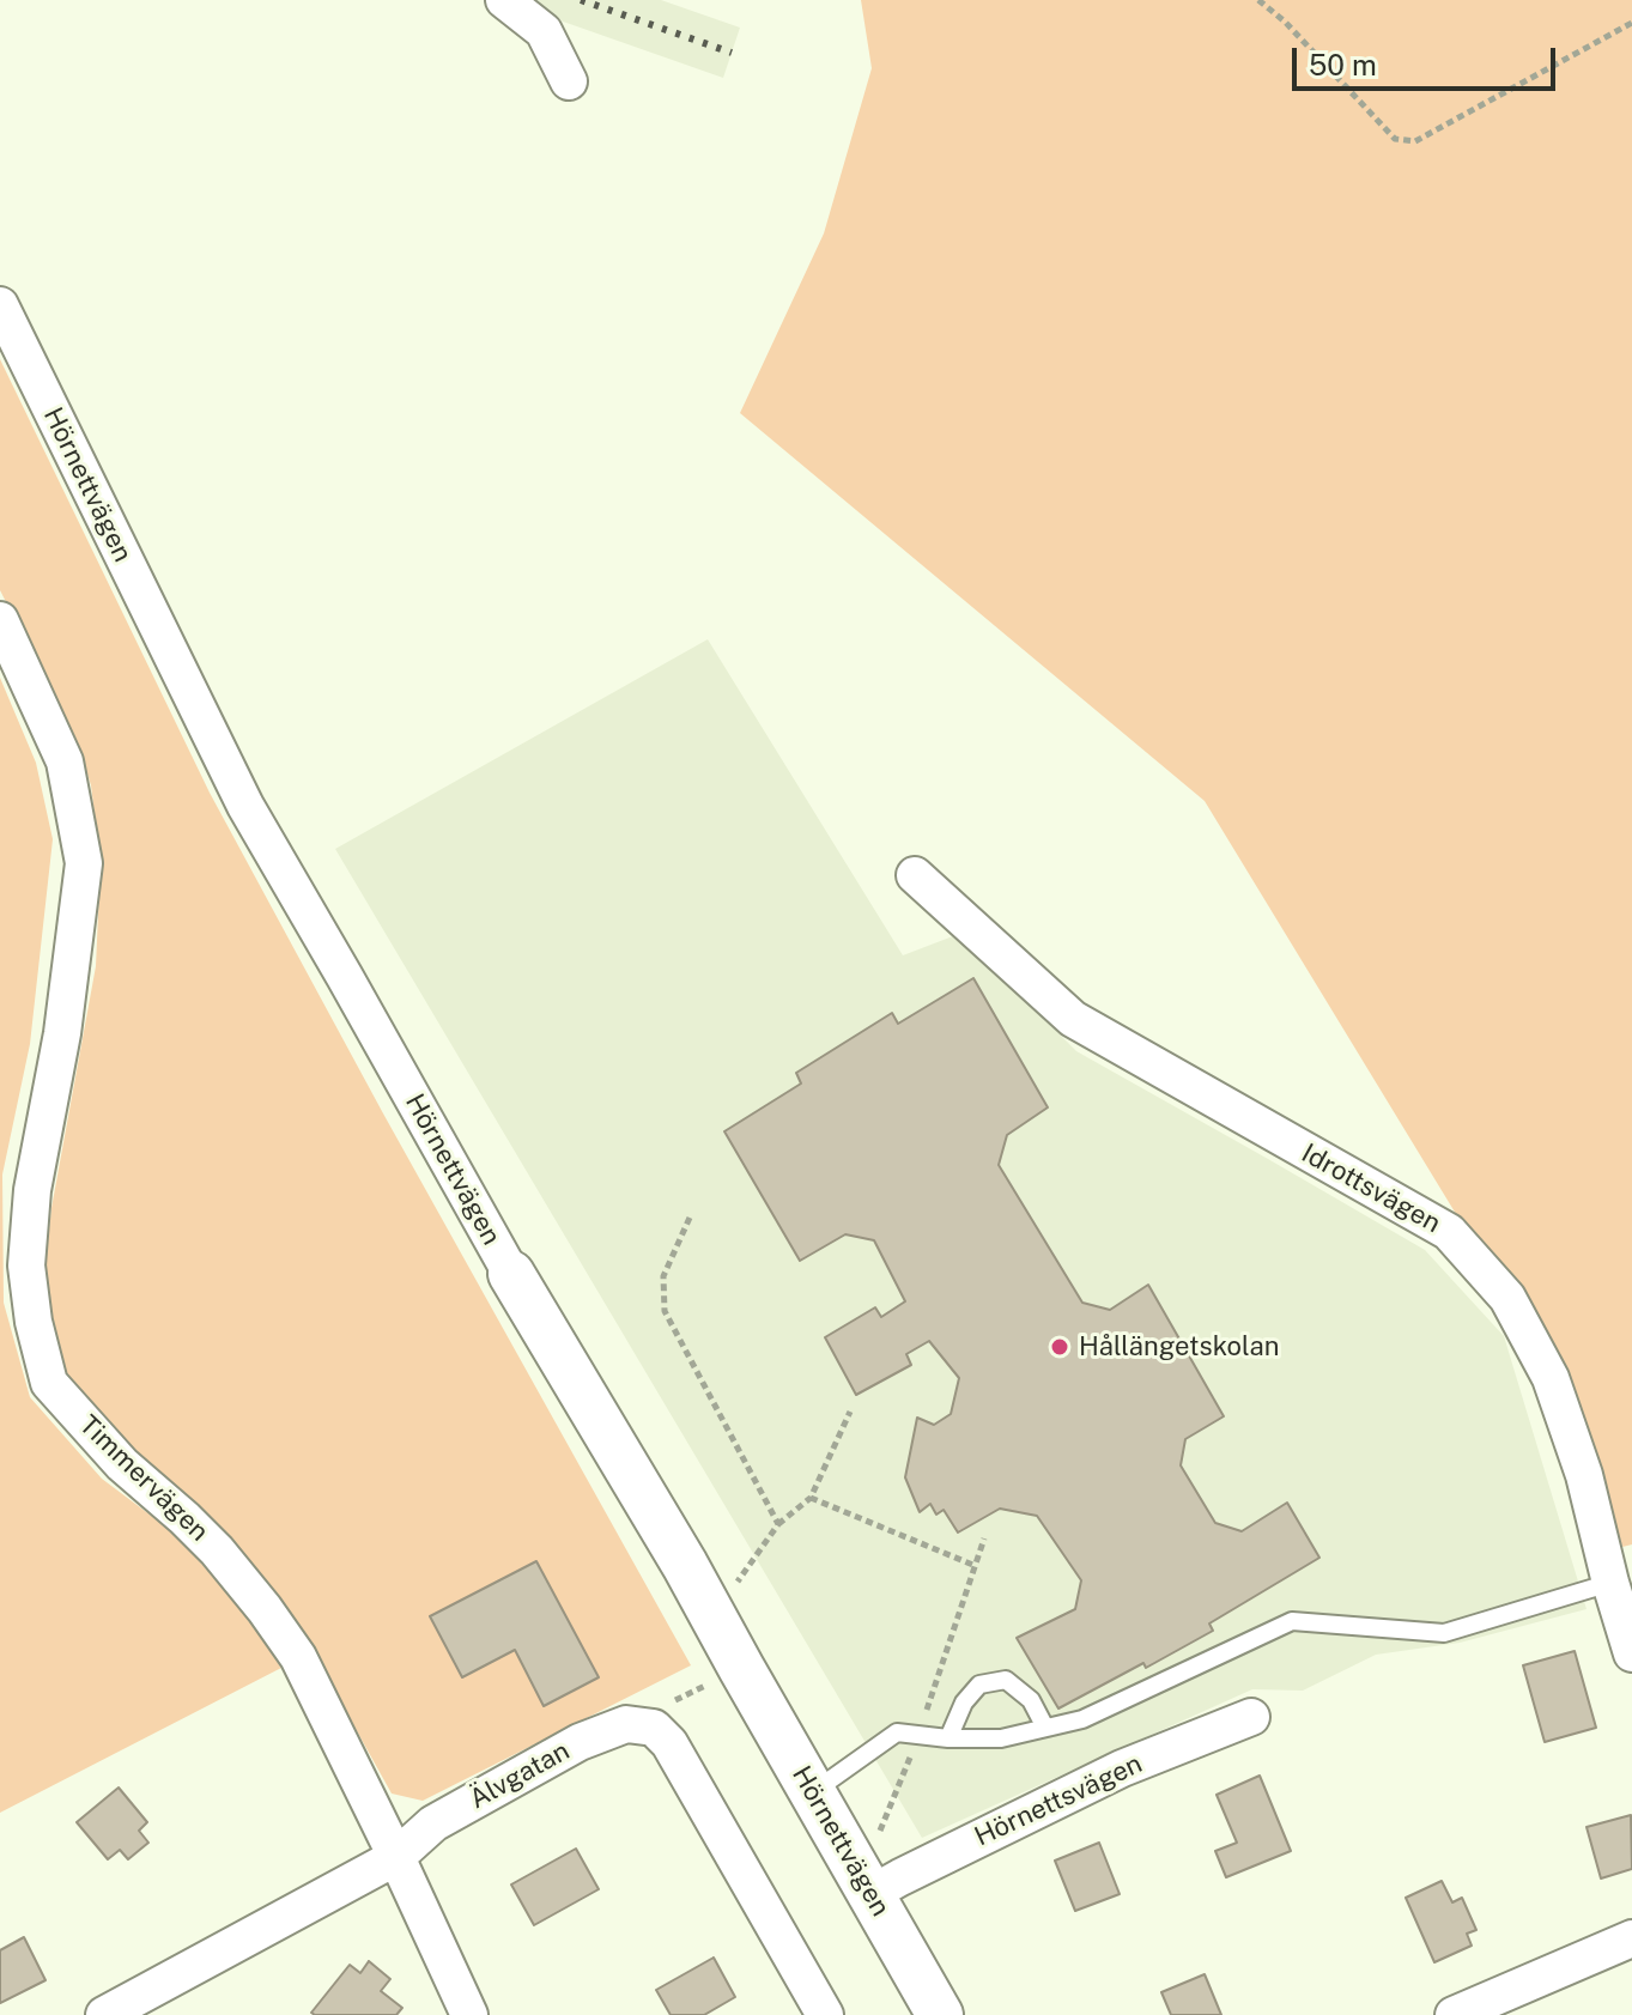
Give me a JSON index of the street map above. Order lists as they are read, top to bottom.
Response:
{
  "streets": {
    "street": [
      "Hörnettvägen",
      "Idrottsvägen",
      "Timmervägen",
      "Älvgatan",
      "Hörnettsvägen"
    ]
  },
  "crossings": [
    ["Hörnettvägen", "Hörnettsvägen"],
    ["Timmervägen", "Älvgatan"]
  ],
  "places": ["Hållängetskolan"],
  "scale_bar": "50 m"
}
